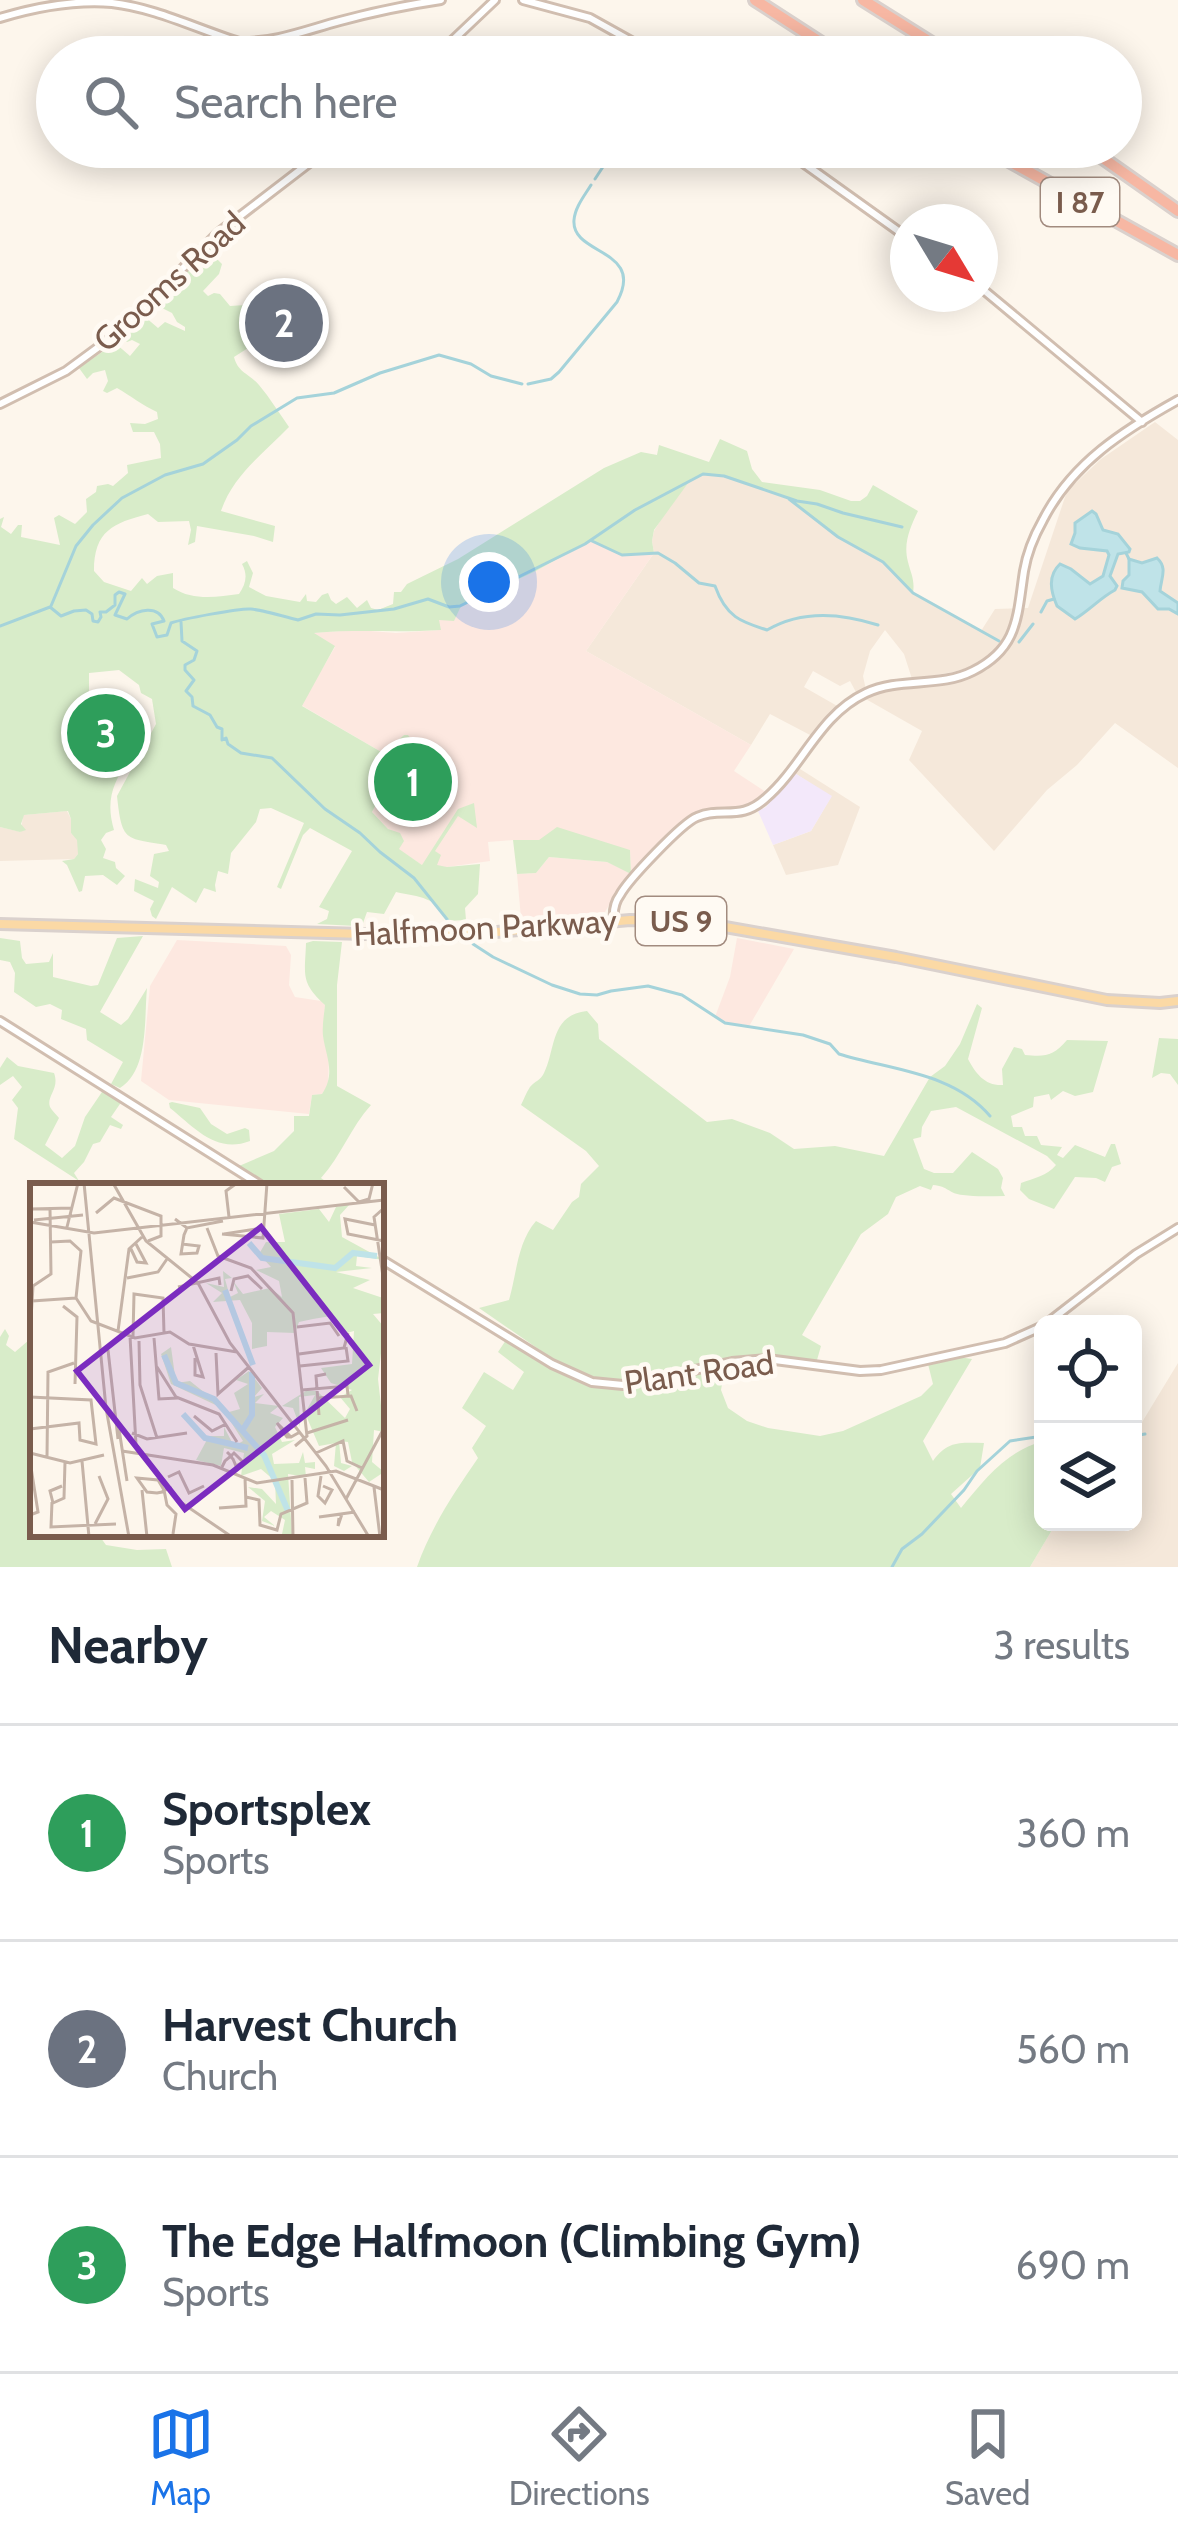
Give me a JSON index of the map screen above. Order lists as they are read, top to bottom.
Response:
{
  "streets": {
    "highway": ["I 87"],
    "main road": ["US 9", "Halfmoon Parkway"],
    "street": ["Grooms Road", "Plant Road"]
  },
  "north": "bottom right",
  "page": {
    "search": "Search here",
    "pins": ["2", "3", "1"],
    "heading": ["Nearby", "3 results"],
    "list": [
      {
        "mark": "1",
        "name": "Sportsplex",
        "note": "Sports",
        "value": "360 m"
      },
      {
        "mark": "2",
        "name": "Harvest Church",
        "note": "Church",
        "value": "560 m"
      },
      {
        "mark": "3",
        "name": "The Edge Halfmoon (Climbing Gym)",
        "note": "Sports",
        "value": "690 m"
      }
    ],
    "nav": ["Map", "Directions", "Saved"]
  }
}
